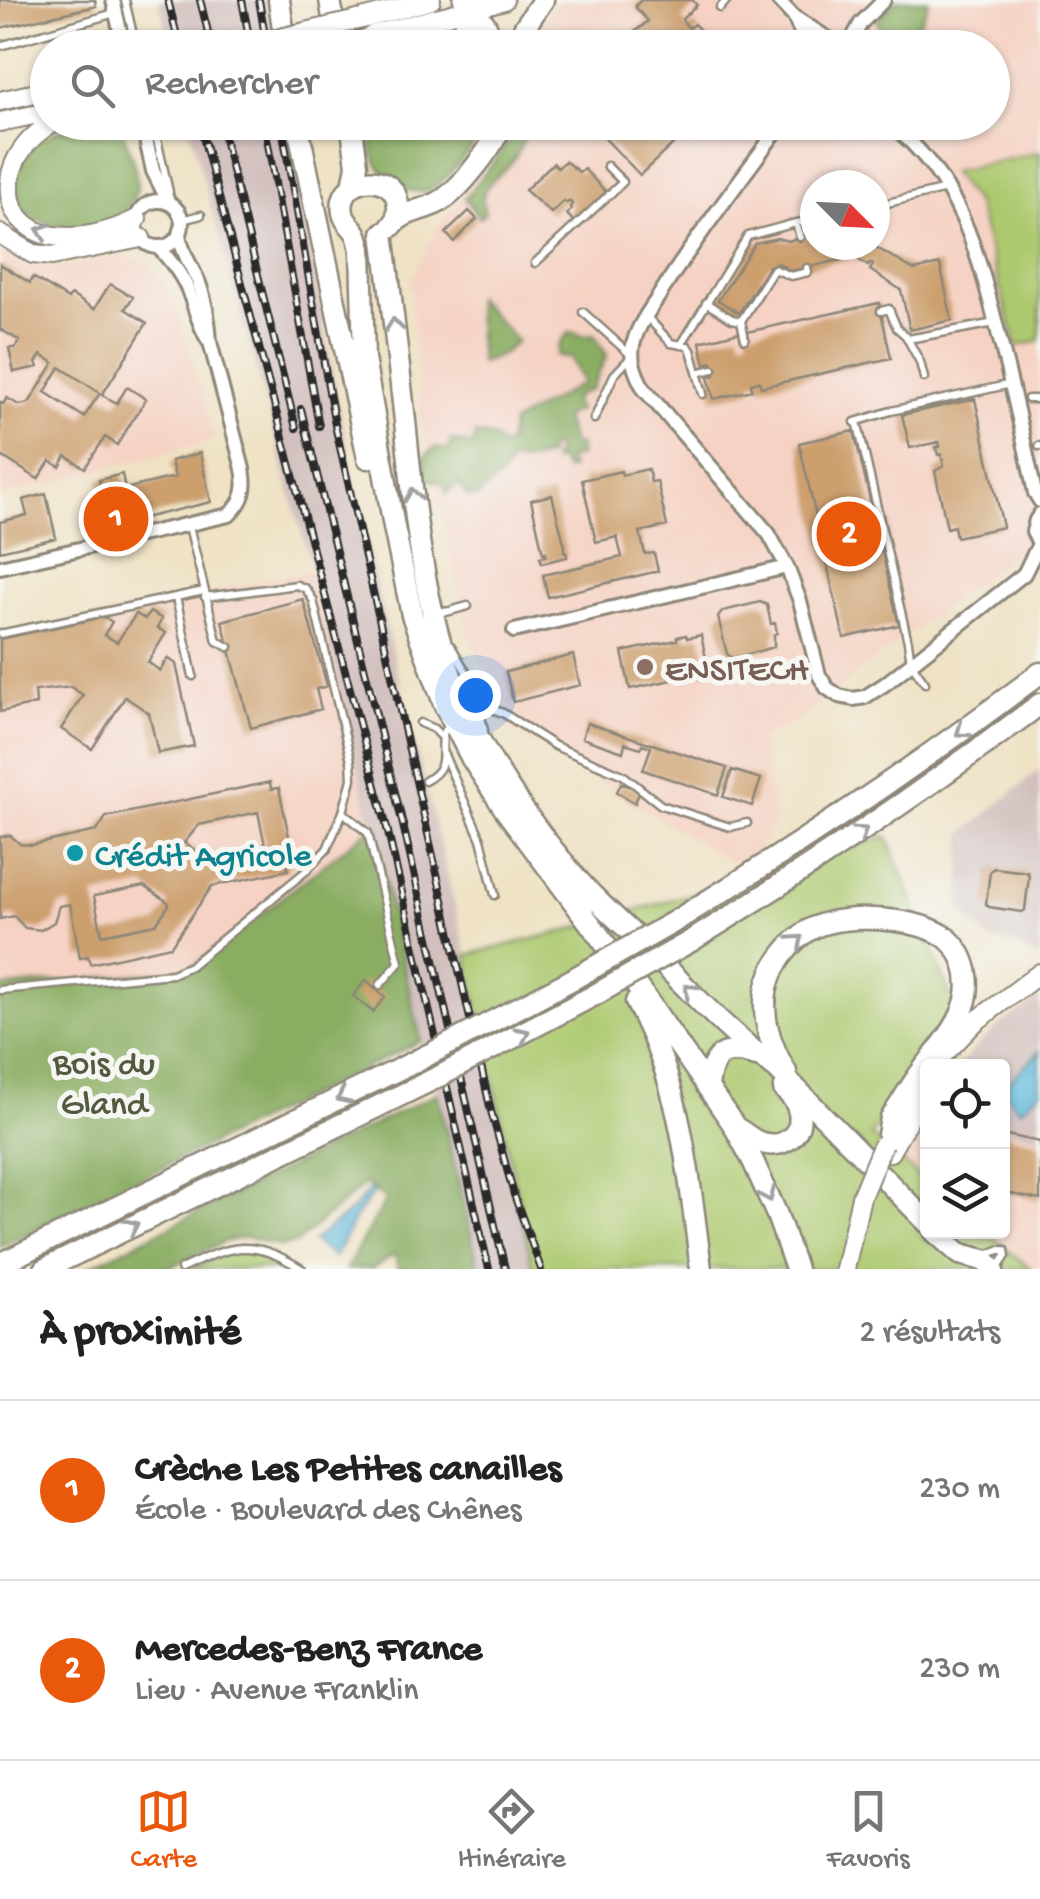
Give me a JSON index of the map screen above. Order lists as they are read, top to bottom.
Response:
{
  "parks": ["Bois du Gland"],
  "places": ["ENSITECH", "Crédit Agricole"],
  "north": "bottom right",
  "page": {
    "search": "Rechercher",
    "pins": ["1", "2"],
    "heading": ["À proximité", "2 résultats"],
    "list": [
      {
        "mark": "1",
        "name": "Crèche Les Petites canailles",
        "note": "École · Boulevard des Chênes",
        "value": "230 m"
      },
      {
        "mark": "2",
        "name": "Mercedes-Benz France",
        "note": "Lieu · Avenue Franklin",
        "value": "230 m"
      }
    ],
    "nav": ["Carte", "Itinéraire", "Favoris"]
  }
}
